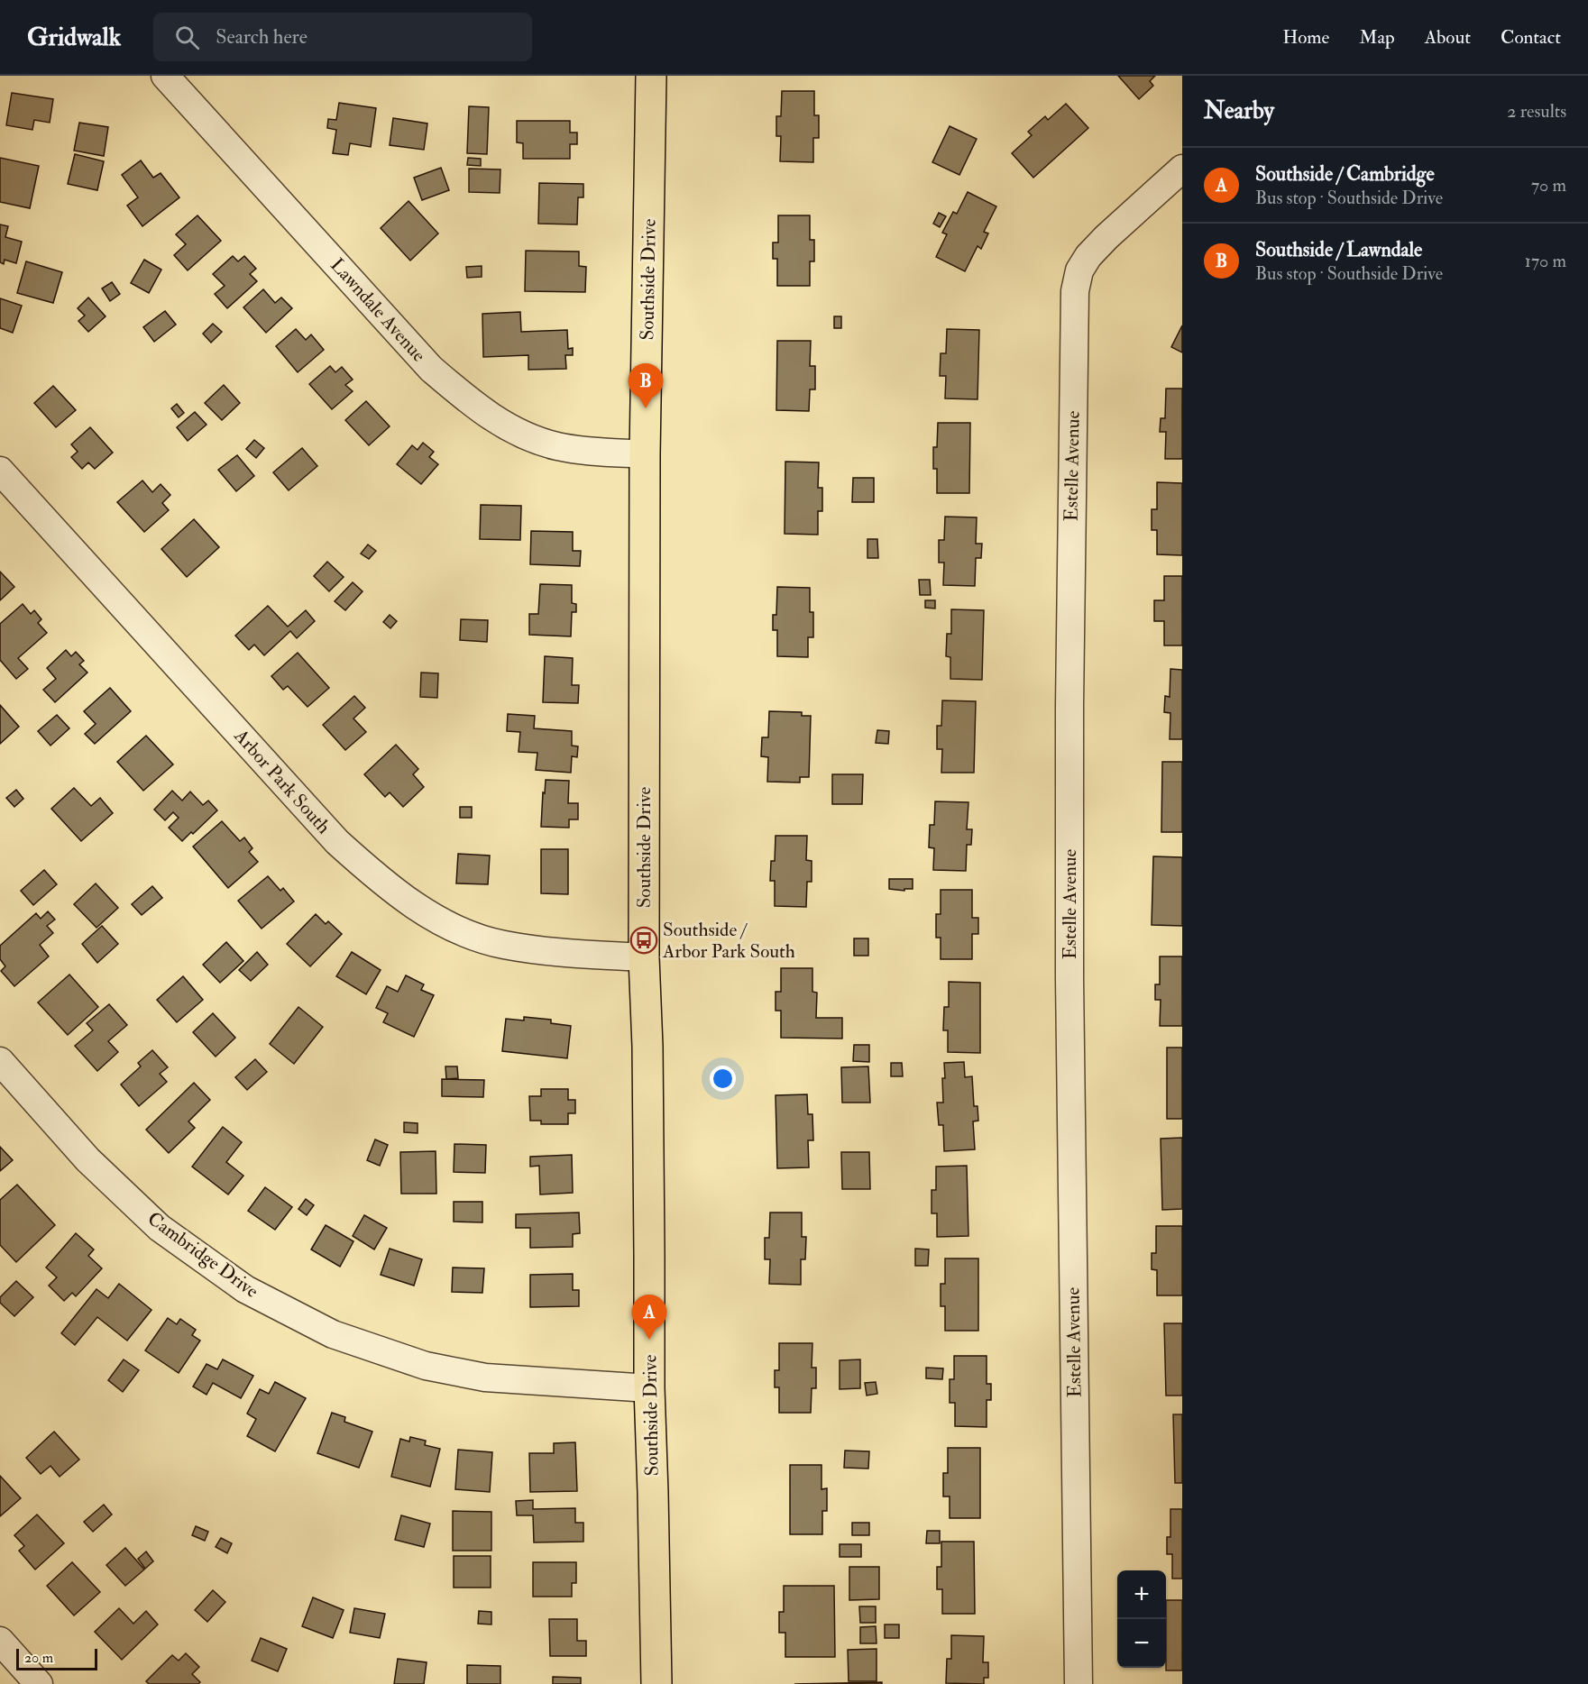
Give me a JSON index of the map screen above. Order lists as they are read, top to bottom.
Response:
{
  "streets": {
    "main road": ["Southside Drive"],
    "street": [
      "Lawndale Avenue",
      "Estelle Avenue",
      "Arbor Park South",
      "Cambridge Drive"
    ]
  },
  "crossings": [
    ["Southside Drive", "Lawndale Avenue"],
    ["Southside Drive", "Arbor Park South"],
    ["Southside Drive", "Cambridge Drive"]
  ],
  "places": {
    "bus stop": ["Southside / Arbor Park South"]
  },
  "scale_bar": "20 m",
  "page": {
    "header": "Gridwalk",
    "search": "Search here",
    "nav": [
      "Home",
      "Map",
      "About",
      "Contact"
    ],
    "heading": ["Nearby", "2 results"],
    "list": [
      {
        "mark": "A",
        "name": "Southside / Cambridge",
        "note": "Bus stop · Southside Drive",
        "value": "70 m"
      },
      {
        "mark": "B",
        "name": "Southside / Lawndale",
        "note": "Bus stop · Southside Drive",
        "value": "170 m"
      }
    ],
    "pins": ["B", "A"],
    "map_buttons": ["+", "−"],
    "scale": "20 m"
  }
}
